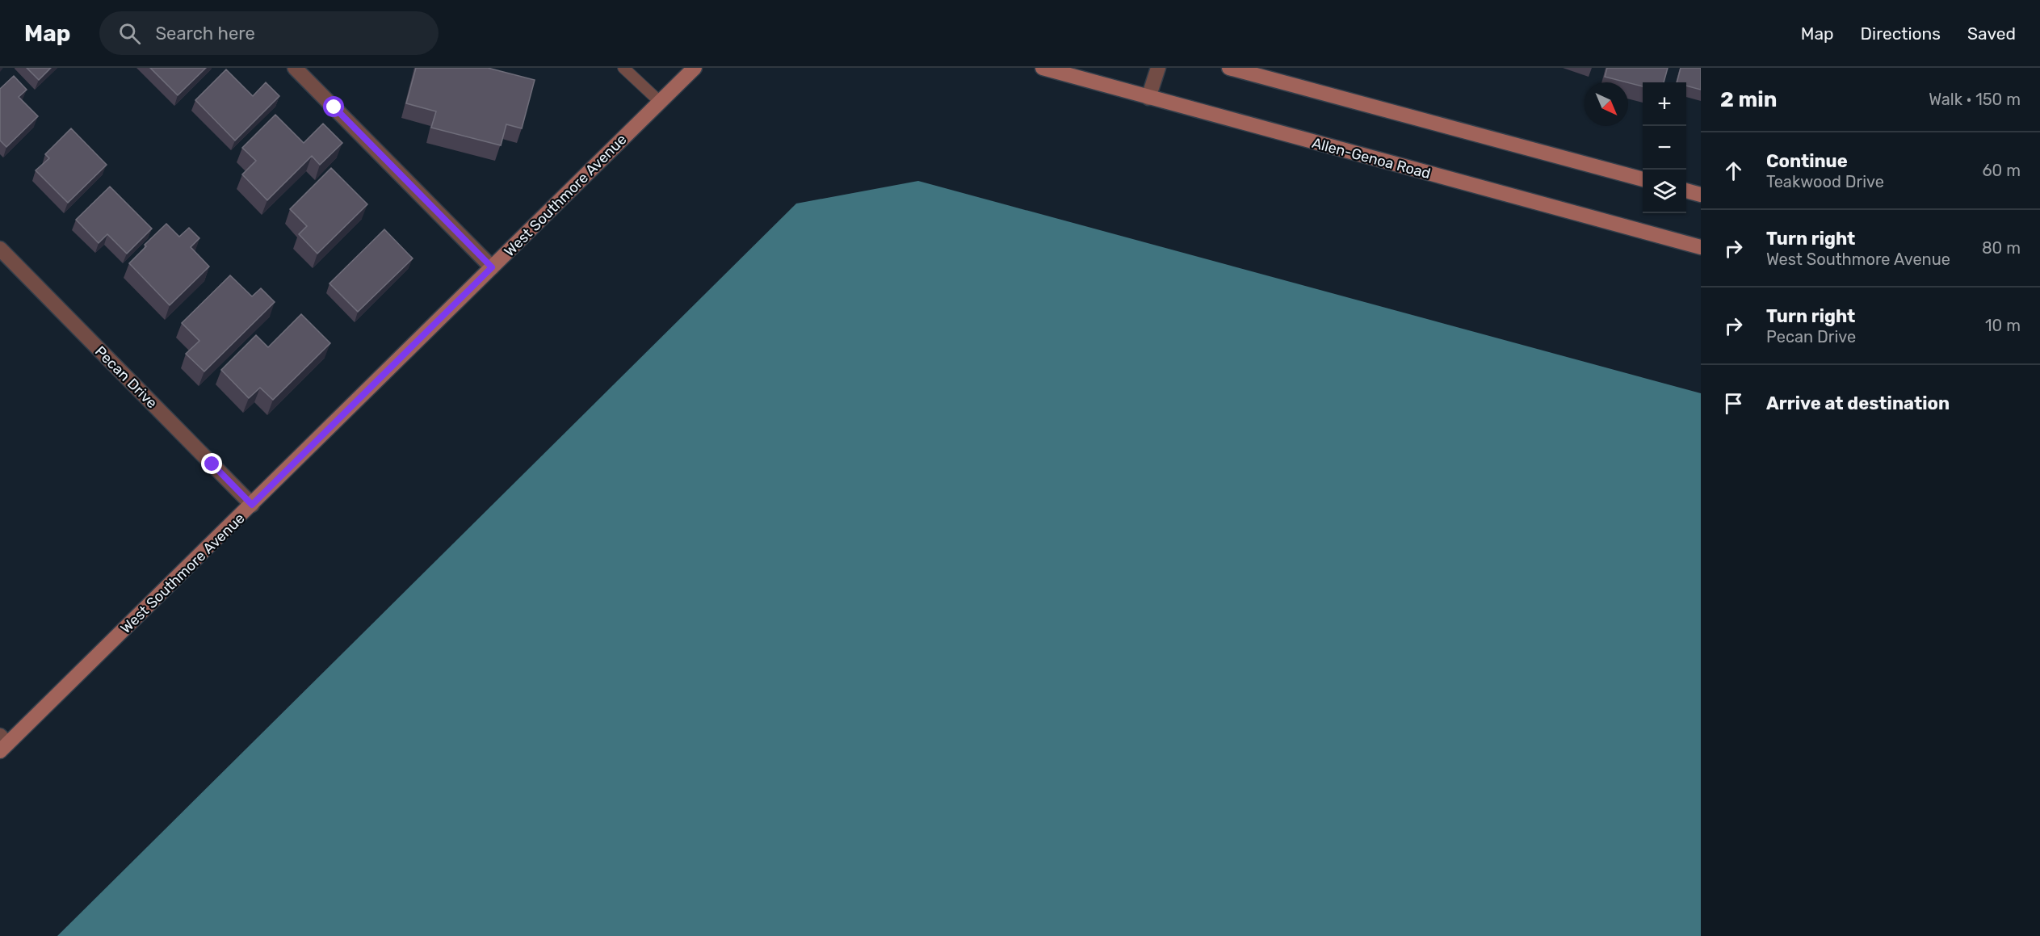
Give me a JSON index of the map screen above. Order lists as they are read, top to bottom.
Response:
{
  "streets": {
    "main road": ["Allen-Genoa Road", "West Southmore Avenue"],
    "street": ["Pecan Drive"]
  },
  "crossings": [
    ["West Southmore Avenue", "Pecan Drive"]
  ],
  "north": "bottom right",
  "page": {
    "header": "Map",
    "search": "Search here",
    "nav": ["Map", "Directions", "Saved"],
    "heading": ["2 min", "Walk · 150 m"],
    "map_buttons": ["+", "−"],
    "list": [
      ["Continue", "Teakwood Drive", "60 m"],
      ["Turn right", "West Southmore Avenue", "80 m"],
      ["Turn right", "Pecan Drive", "10 m"],
      "Arrive at destination"
    ]
  }
}
